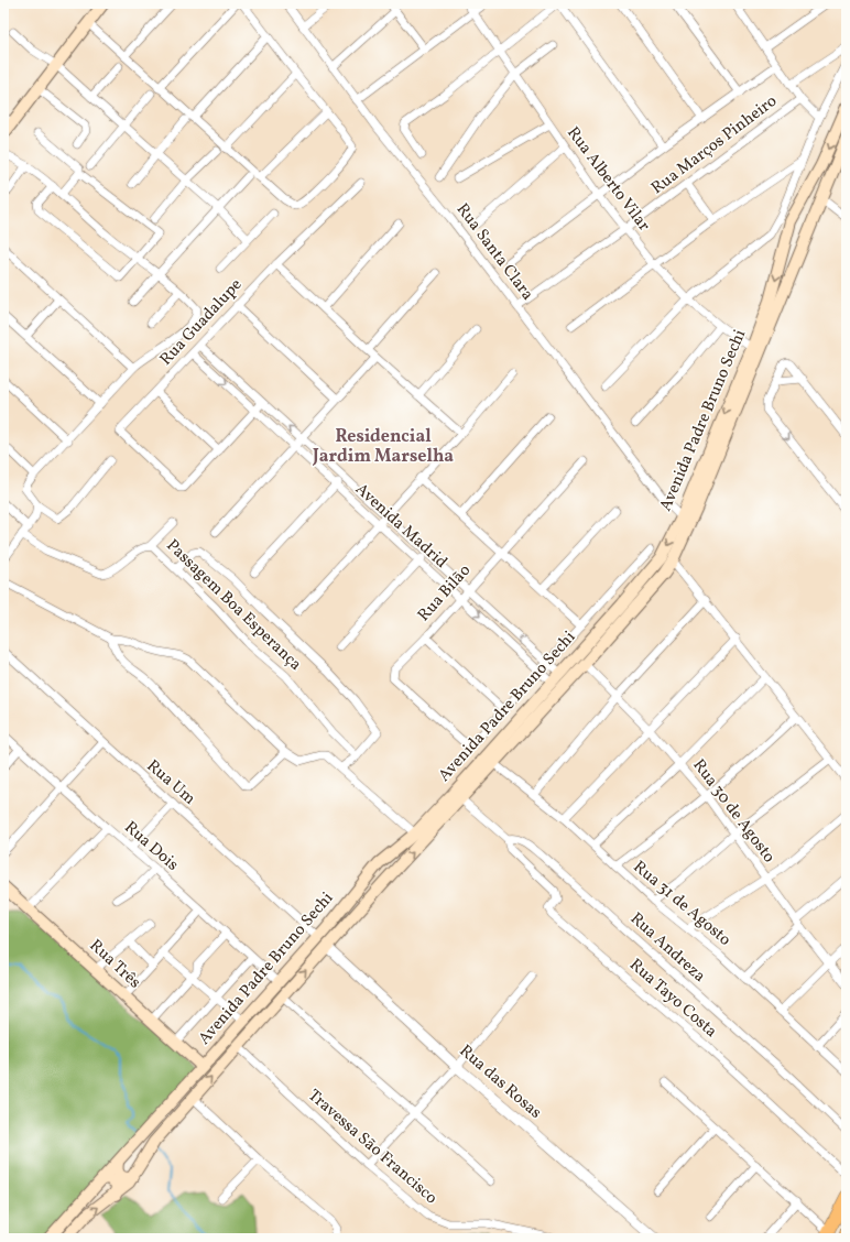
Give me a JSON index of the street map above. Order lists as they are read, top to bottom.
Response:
{
  "streets": {
    "main road": ["Avenida Padre Bruno Sechi", "Rua Três"],
    "street": [
      "Rua Marços Pinheiro",
      "Rua Alberto Vilar",
      "Rua Santa Clara",
      "Rua Guadalupe",
      "Avenida Madrid",
      "Rua Bilão",
      "Passagem Boa Esperança",
      "Rua Um",
      "Rua 30 de Agosto",
      "Rua Dois",
      "Rua 31 de Agosto",
      "Rua Andreza",
      "Rua Tayo Costa",
      "Rua das Rosas",
      "Travessa São Francisco"
    ]
  },
  "crossings": [
    ["Rua Marços Pinheiro", "Rua Alberto Vilar"],
    ["Rua Marços Pinheiro", "Rua Santa Clara"],
    ["Rua Alberto Vilar", "Avenida Padre Bruno Sechi"],
    ["Rua Santa Clara", "Avenida Padre Bruno Sechi"],
    ["Rua Guadalupe", "Avenida Madrid"],
    ["Avenida Padre Bruno Sechi", "Avenida Madrid"],
    ["Avenida Padre Bruno Sechi", "Rua Um"],
    ["Avenida Padre Bruno Sechi", "Rua 30 de Agosto"],
    ["Avenida Padre Bruno Sechi", "Rua Dois"],
    ["Avenida Padre Bruno Sechi", "Rua 31 de Agosto"],
    ["Avenida Padre Bruno Sechi", "Rua Andreza"],
    ["Avenida Padre Bruno Sechi", "Rua Três"],
    ["Avenida Padre Bruno Sechi", "Rua das Rosas"],
    ["Avenida Padre Bruno Sechi", "Travessa São Francisco"],
    ["Avenida Madrid", "Rua Bilão"],
    ["Rua Andreza", "Rua Tayo Costa"]
  ],
  "districts": ["Residencial Jardim Marselha"]
}
